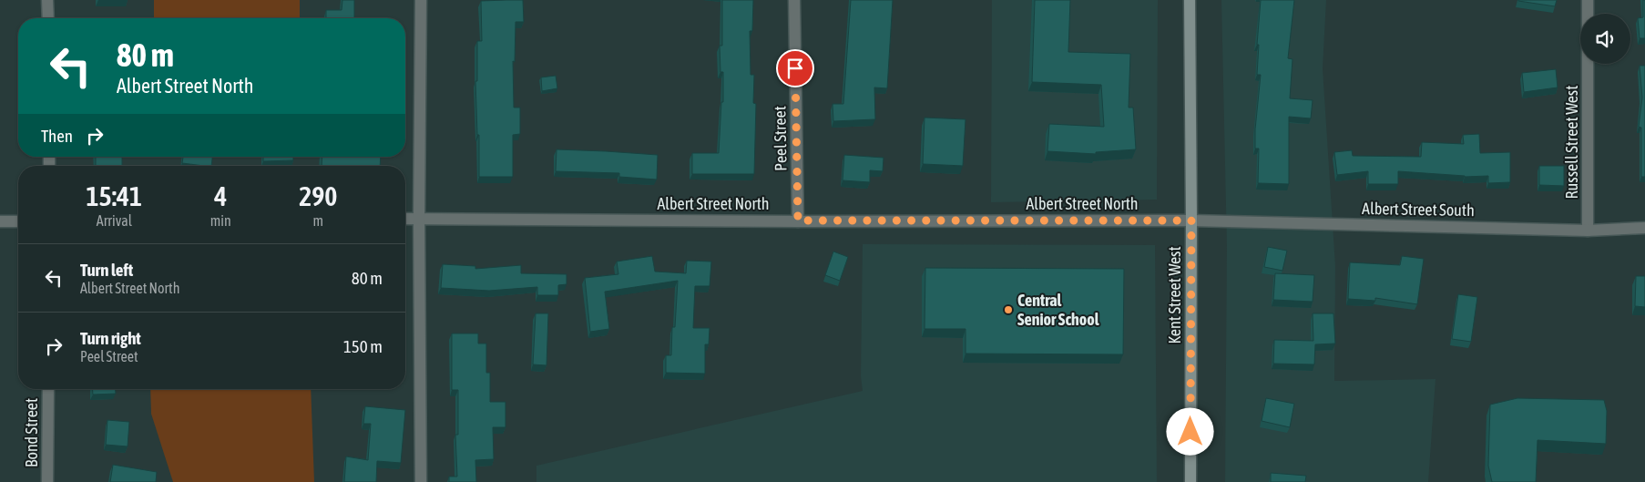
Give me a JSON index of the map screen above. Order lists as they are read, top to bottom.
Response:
{
  "streets": {
    "main road": ["Kent Street West"],
    "street": [
      "Peel Street",
      "Russell Street West",
      "Albert Street North",
      "Albert Street South",
      "Bond Street"
    ]
  },
  "crossings": [
    ["Peel Street", "Albert Street North"],
    ["Russell Street West", "Albert Street South"],
    ["Albert Street North", "Albert Street South"],
    ["Albert Street North", "Kent Street West"],
    ["Albert Street South", "Kent Street West"]
  ],
  "places": ["Central Senior School"],
  "page": {
    "turn": ["80 m", "Albert Street North"],
    "then": "Then",
    "eta": [
      "15:41",
      "Arrival",
      "4",
      "min",
      "290",
      "m"
    ],
    "list": [
      {
        "name": "Turn left",
        "note": "Albert Street North",
        "value": "80 m"
      },
      {
        "name": "Turn right",
        "note": "Peel Street",
        "value": "150 m"
      }
    ]
  }
}
